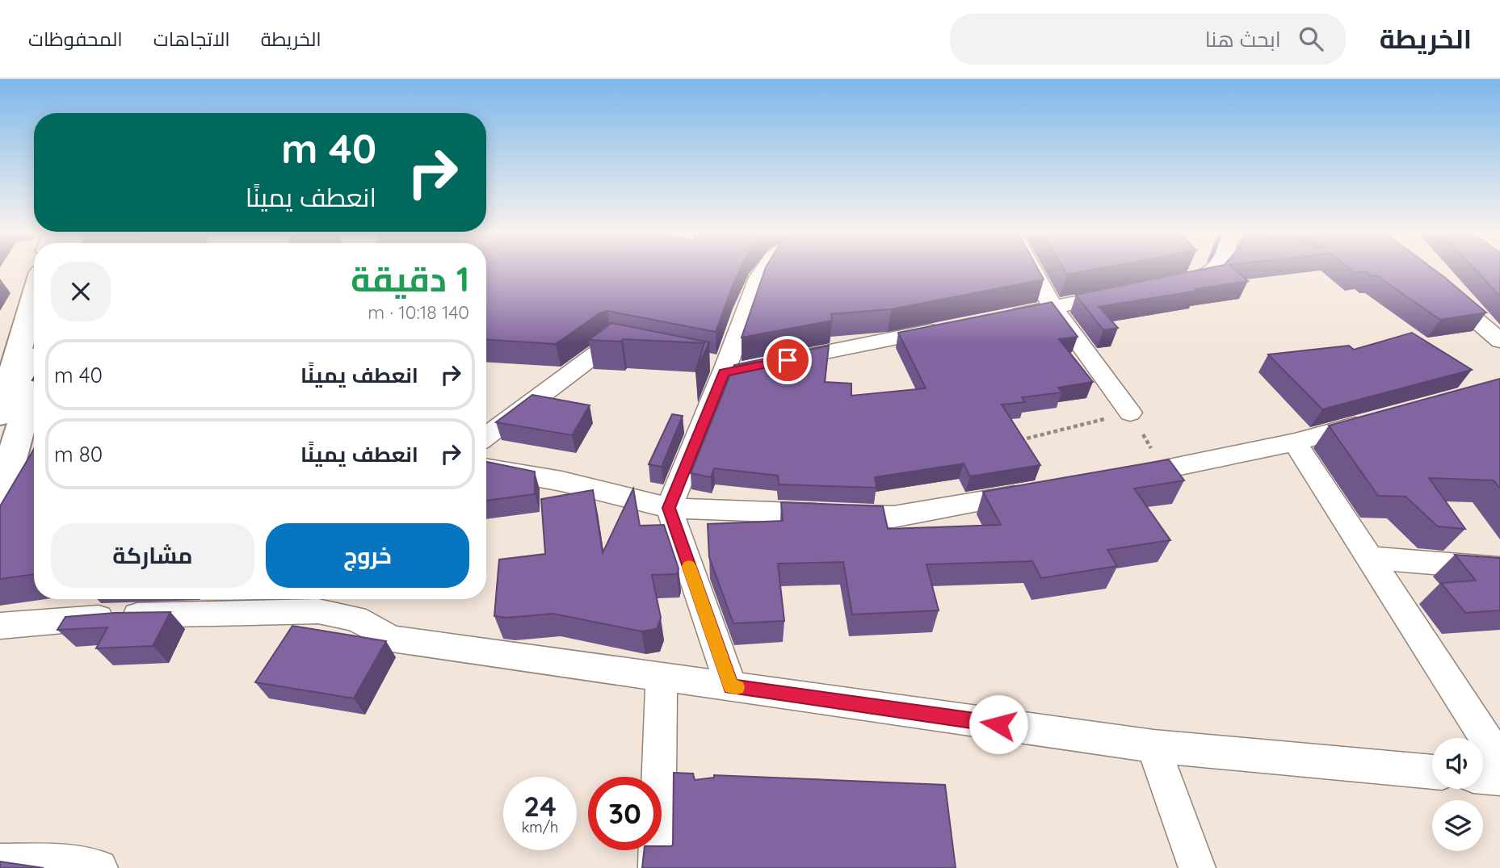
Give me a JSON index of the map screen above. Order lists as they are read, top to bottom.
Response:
{
  "page": {
    "header": "الخريطة",
    "search": "ابحث هنا",
    "nav": ["الخريطة", "الاتجاهات", "المحفوظات"],
    "turn": ["40 m", "انعطف يمينًا"],
    "heading": ["1 دقيقة", "140 m · 10:18"],
    "list": [
      {
        "name": "انعطف يمينًا",
        "value": "40 m"
      },
      {
        "name": "انعطف يمينًا",
        "value": "80 m"
      }
    ],
    "buttons": ["خروج", "مشاركة"],
    "speed": "24 km/h",
    "limit": "30"
  }
}
